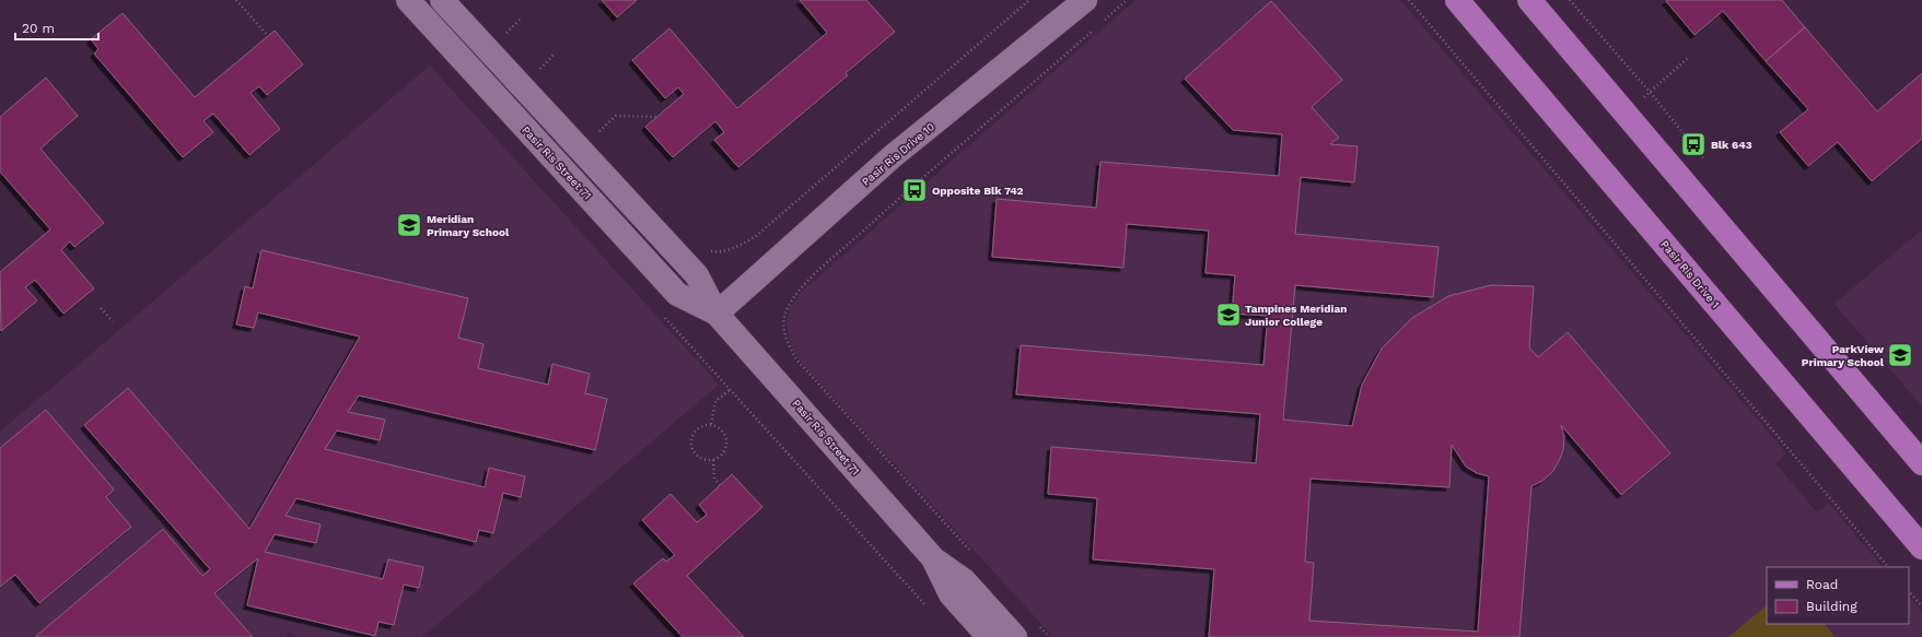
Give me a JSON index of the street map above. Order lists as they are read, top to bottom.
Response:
{
  "streets": {
    "main road": ["Pasir Ris Drive 1"],
    "street": ["Pasir Ris Drive 10", "Pasir Ris Street 71"]
  },
  "crossings": [
    ["Pasir Ris Drive 10", "Pasir Ris Street 71"]
  ],
  "places": {
    "bus stop": ["Blk 643", "Opposite Blk 742"],
    "school or university": ["Meridian Primary School", "Tampines Meridian Junior College", "ParkView Primary School"]
  },
  "legend": ["Road", "Building"],
  "scale_bar": "20 m"
}
